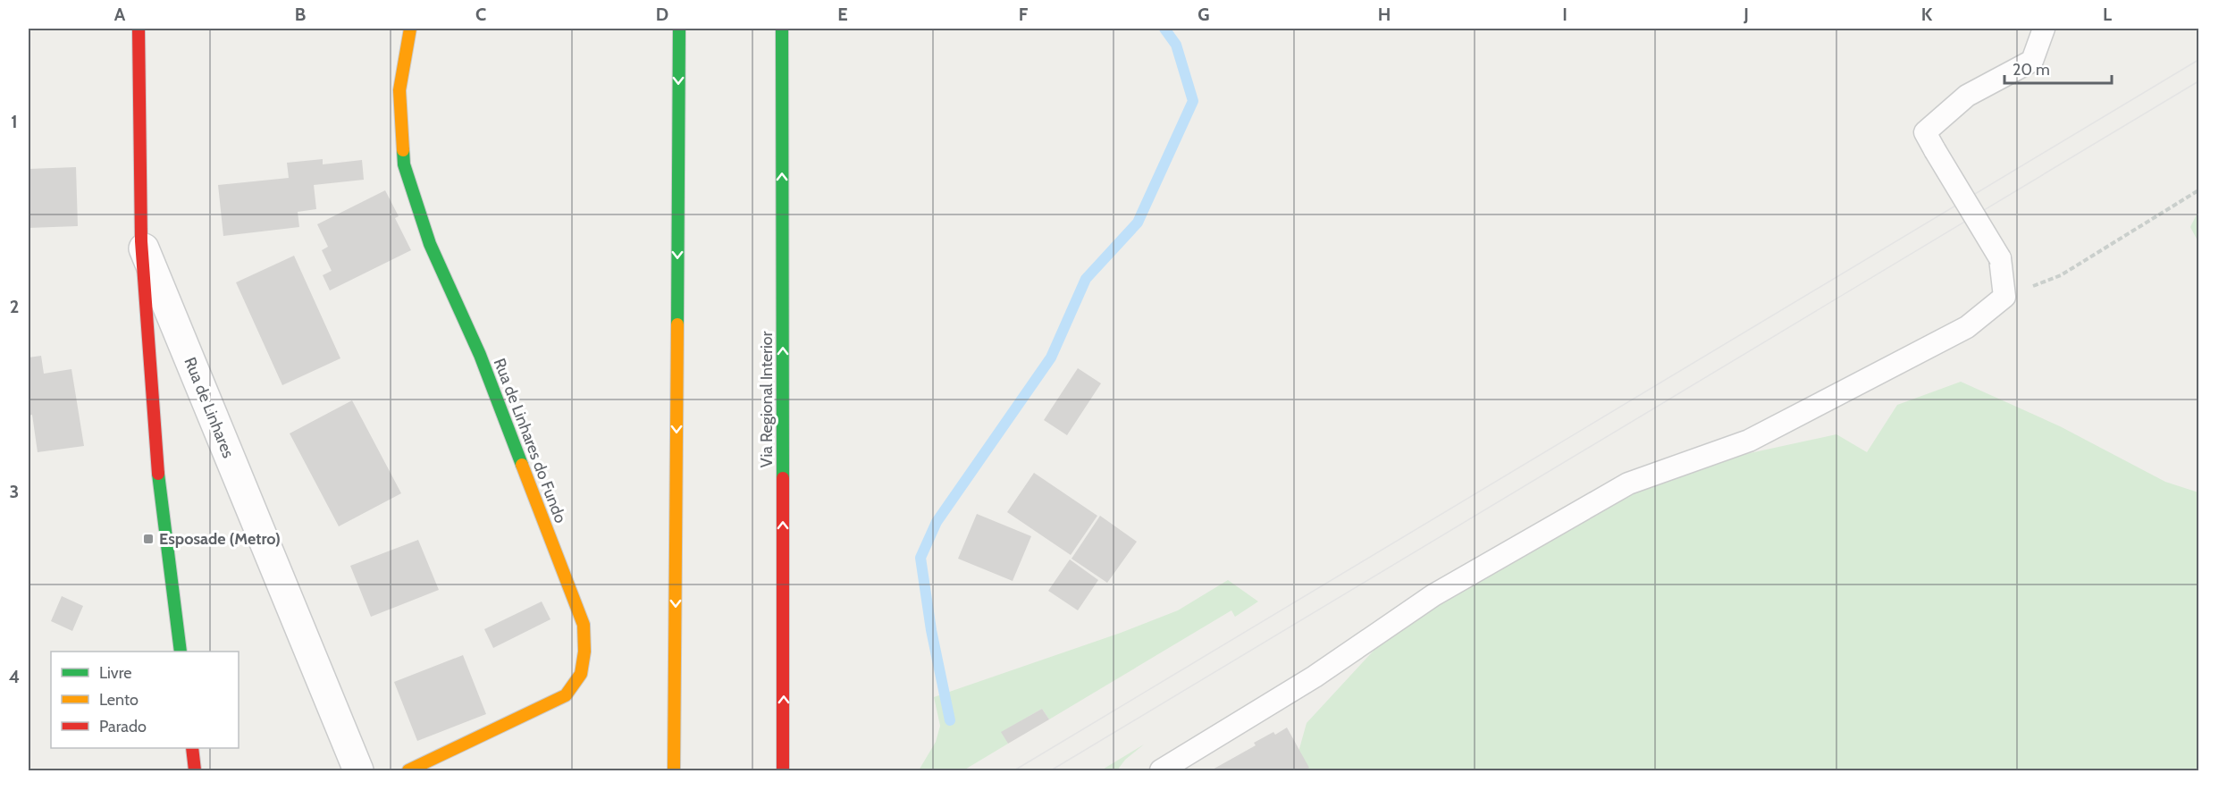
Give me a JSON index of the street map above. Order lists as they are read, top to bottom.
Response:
{
  "streets": {
    "main road": ["Via Regional Interior", "Rua de Linhares", "Rua de Linhares do Fundo"]
  },
  "places": {
    "transit": ["Esposade (Metro)"]
  },
  "legend": ["Livre", "Lento", "Parado"],
  "scale_bar": "20 m",
  "grid": {
    "columns": [
      "A",
      "B",
      "C",
      "D",
      "E",
      "F",
      "G",
      "H",
      "I",
      "J",
      "K",
      "L"
    ],
    "rows": [
      "1",
      "2",
      "3",
      "4"
    ]
  }
}
